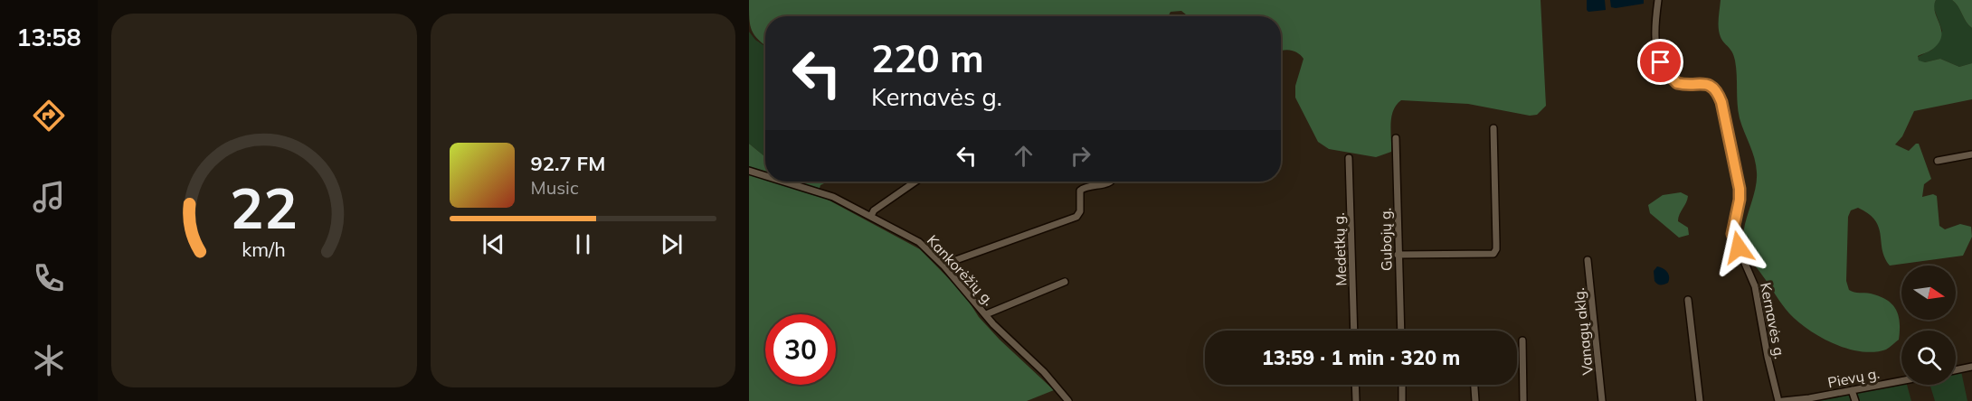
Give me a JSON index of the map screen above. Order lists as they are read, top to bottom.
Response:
{
  "streets": {
    "street": [
      "Gubojų g.",
      "Medetkų g.",
      "Kankorėžių g.",
      "Kernavės g.",
      "Vanagų aklg.",
      "Pievų g."
    ]
  },
  "north": "right",
  "page": {
    "tabs": "13:58",
    "turn": ["220 m", "Kernavės g."],
    "song": ["92.7 FM", "Music"],
    "limit": "30",
    "trip": "13:59 · 1 min · 320 m",
    "gauge": ["22", "km/h"]
  }
}
